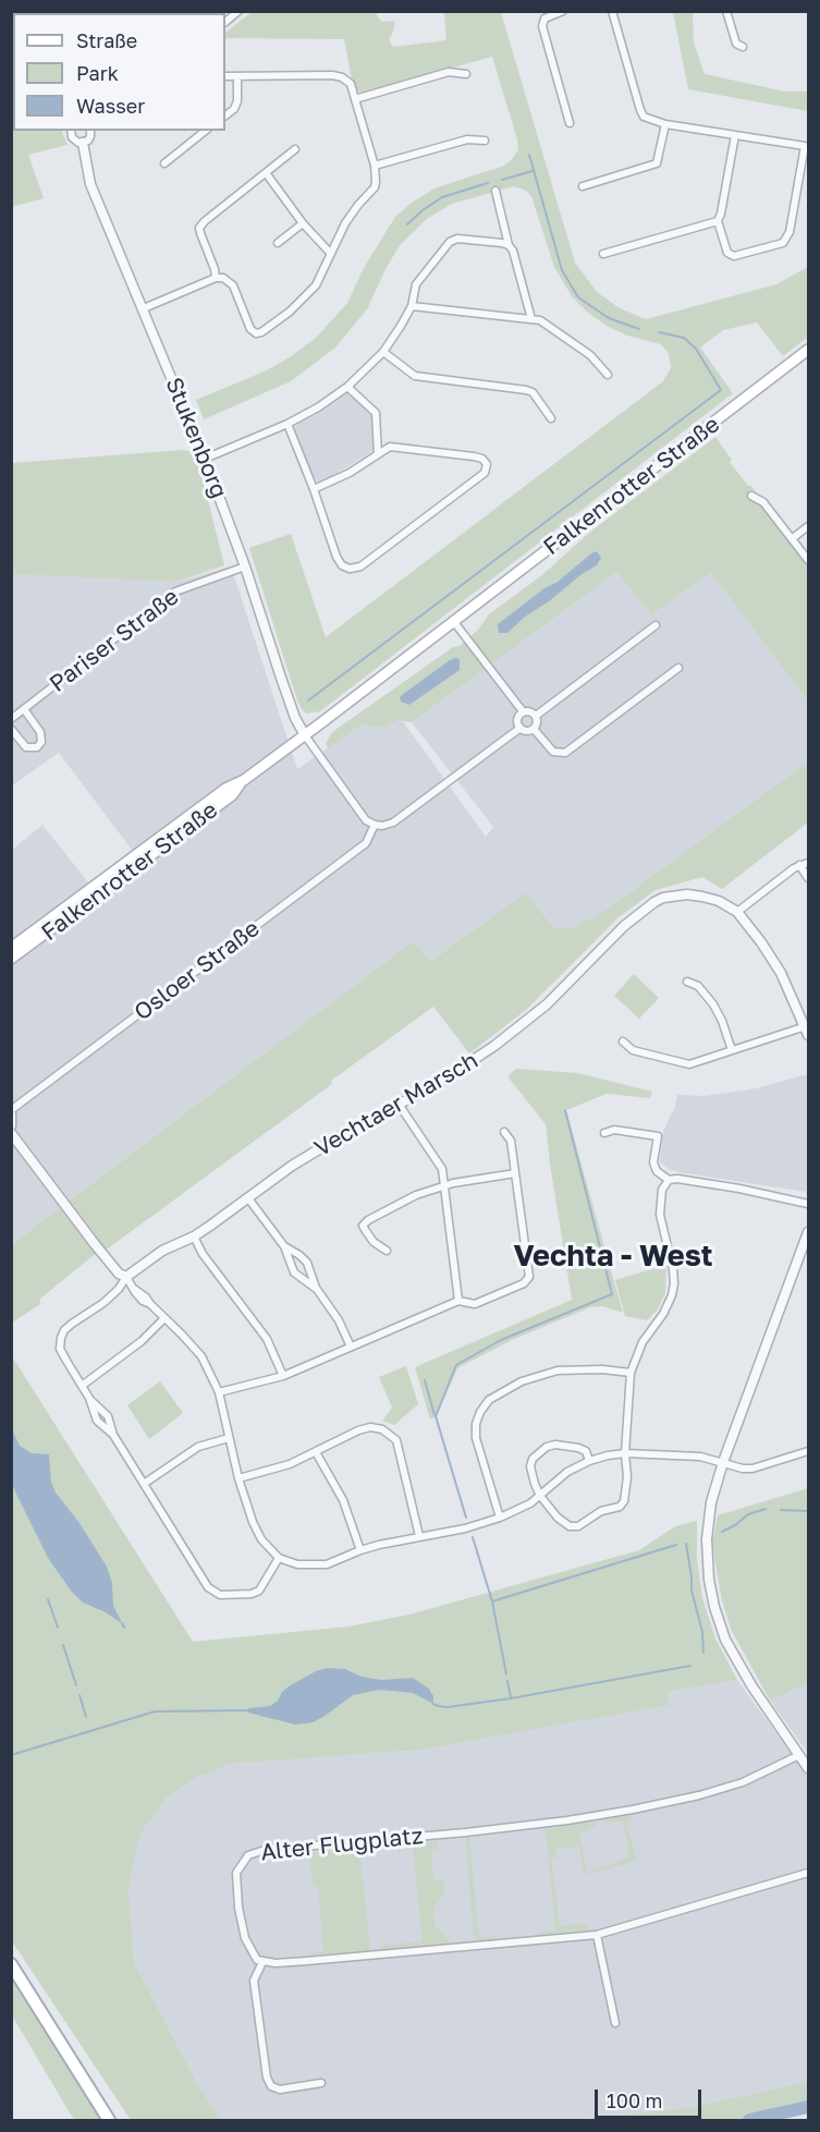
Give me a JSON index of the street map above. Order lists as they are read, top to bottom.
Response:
{
  "streets": {
    "main road": ["Falkenrotter Straße"],
    "street": [
      "Stukenborg",
      "Pariser Straße",
      "Osloer Straße",
      "Vechtaer Marsch",
      "Alter Flugplatz"
    ]
  },
  "crossings": [
    ["Stukenborg", "Falkenrotter Straße"],
    ["Stukenborg", "Pariser Straße"]
  ],
  "districts": ["Vechta - West"],
  "legend": ["Straße", "Park", "Wasser"],
  "scale_bar": "100 m"
}
